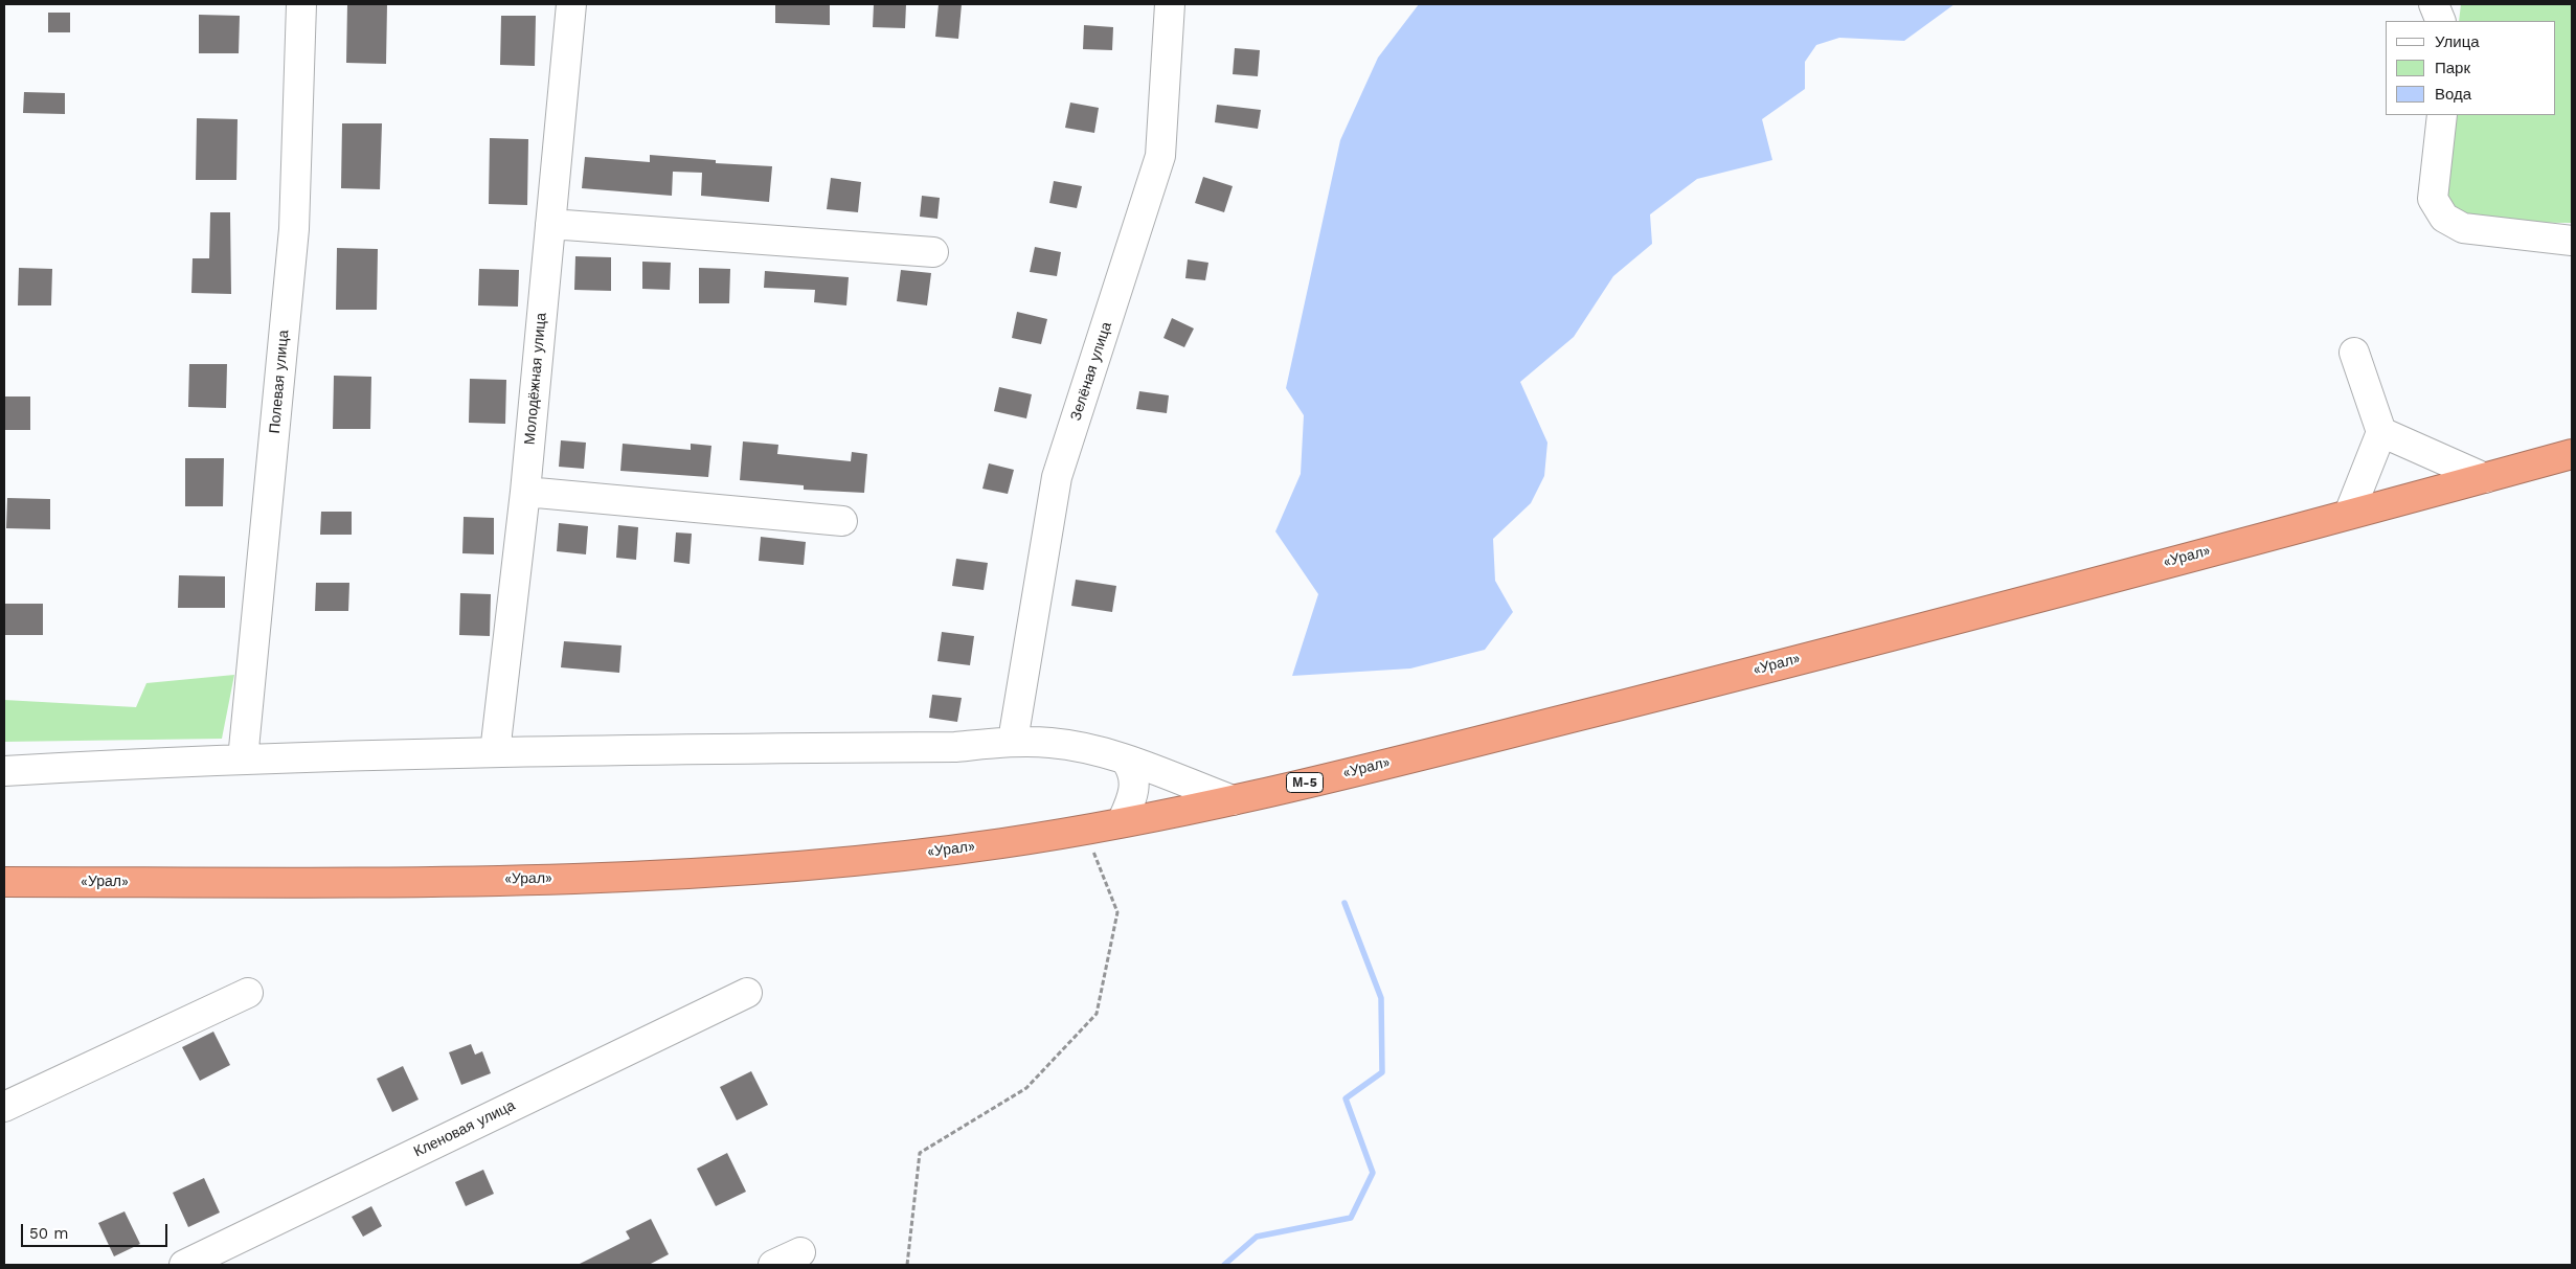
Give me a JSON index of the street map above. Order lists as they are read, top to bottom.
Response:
{
  "streets": {
    "highway": ["«Урал»", "М-5"],
    "street": [
      "Зелёная улица",
      "Молодёжная улица",
      "Полевая улица",
      "Кленовая улица"
    ]
  },
  "legend": ["Улица", "Парк", "Вода"],
  "scale_bar": "50 m"
}
